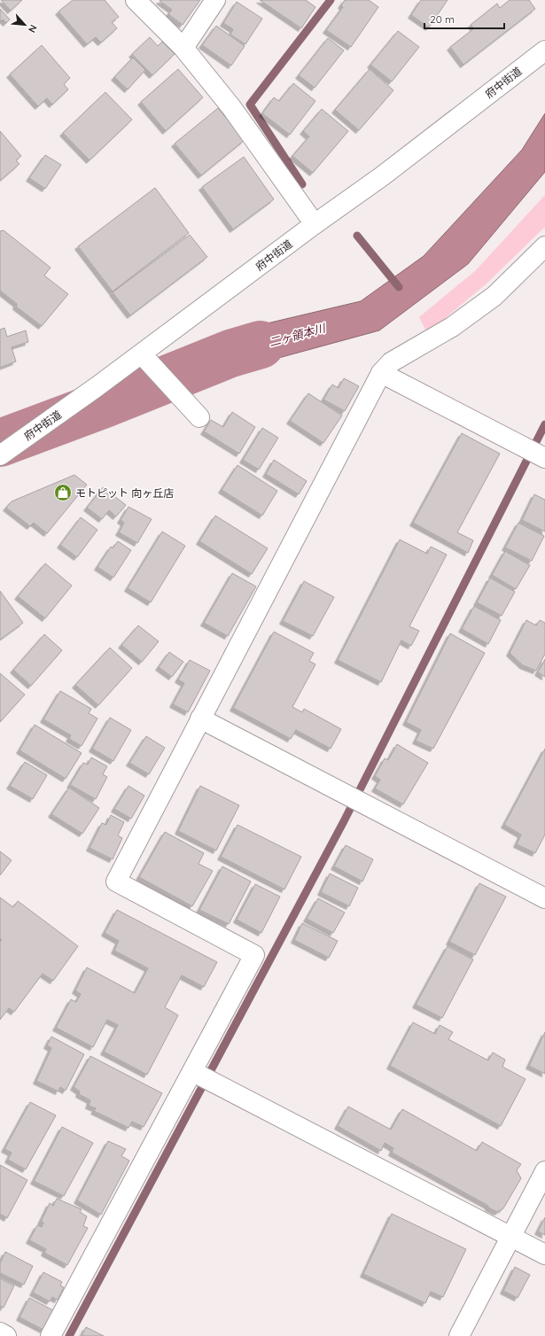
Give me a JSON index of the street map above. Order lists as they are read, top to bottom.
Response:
{
  "streets": {
    "street": ["府中街道"]
  },
  "water": ["二ヶ領本川"],
  "places": {
    "shop": ["モトピット 向ヶ丘店"]
  },
  "scale_bar": "20 m",
  "north": "bottom right"
}
